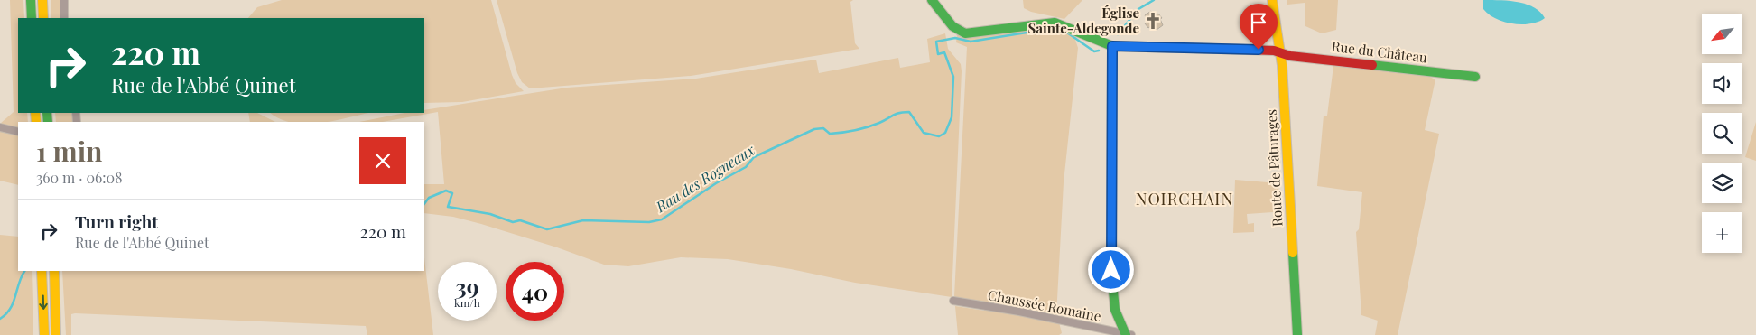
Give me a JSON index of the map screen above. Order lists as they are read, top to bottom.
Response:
{
  "streets": {
    "main road": ["Rue du Château", "Route de Pâturages"],
    "street": ["Chaussée Romaine"]
  },
  "crossings": [
    ["Rue du Château", "Route de Pâturages"]
  ],
  "districts": ["NOIRCHAIN"],
  "water": ["Rau des Rogneaux"],
  "places": {
    "church": ["Église Sainte-Aldegonde"]
  },
  "north": "bottom left",
  "page": {
    "map_buttons": "+",
    "turn": ["220 m", "Rue de l'Abbé Quinet"],
    "heading": ["1 min", "360 m · 06:08"],
    "list": [
      {
        "name": "Turn right",
        "note": "Rue de l'Abbé Quinet",
        "value": "220 m"
      }
    ],
    "speed": "39 km/h",
    "limit": "40"
  }
}
